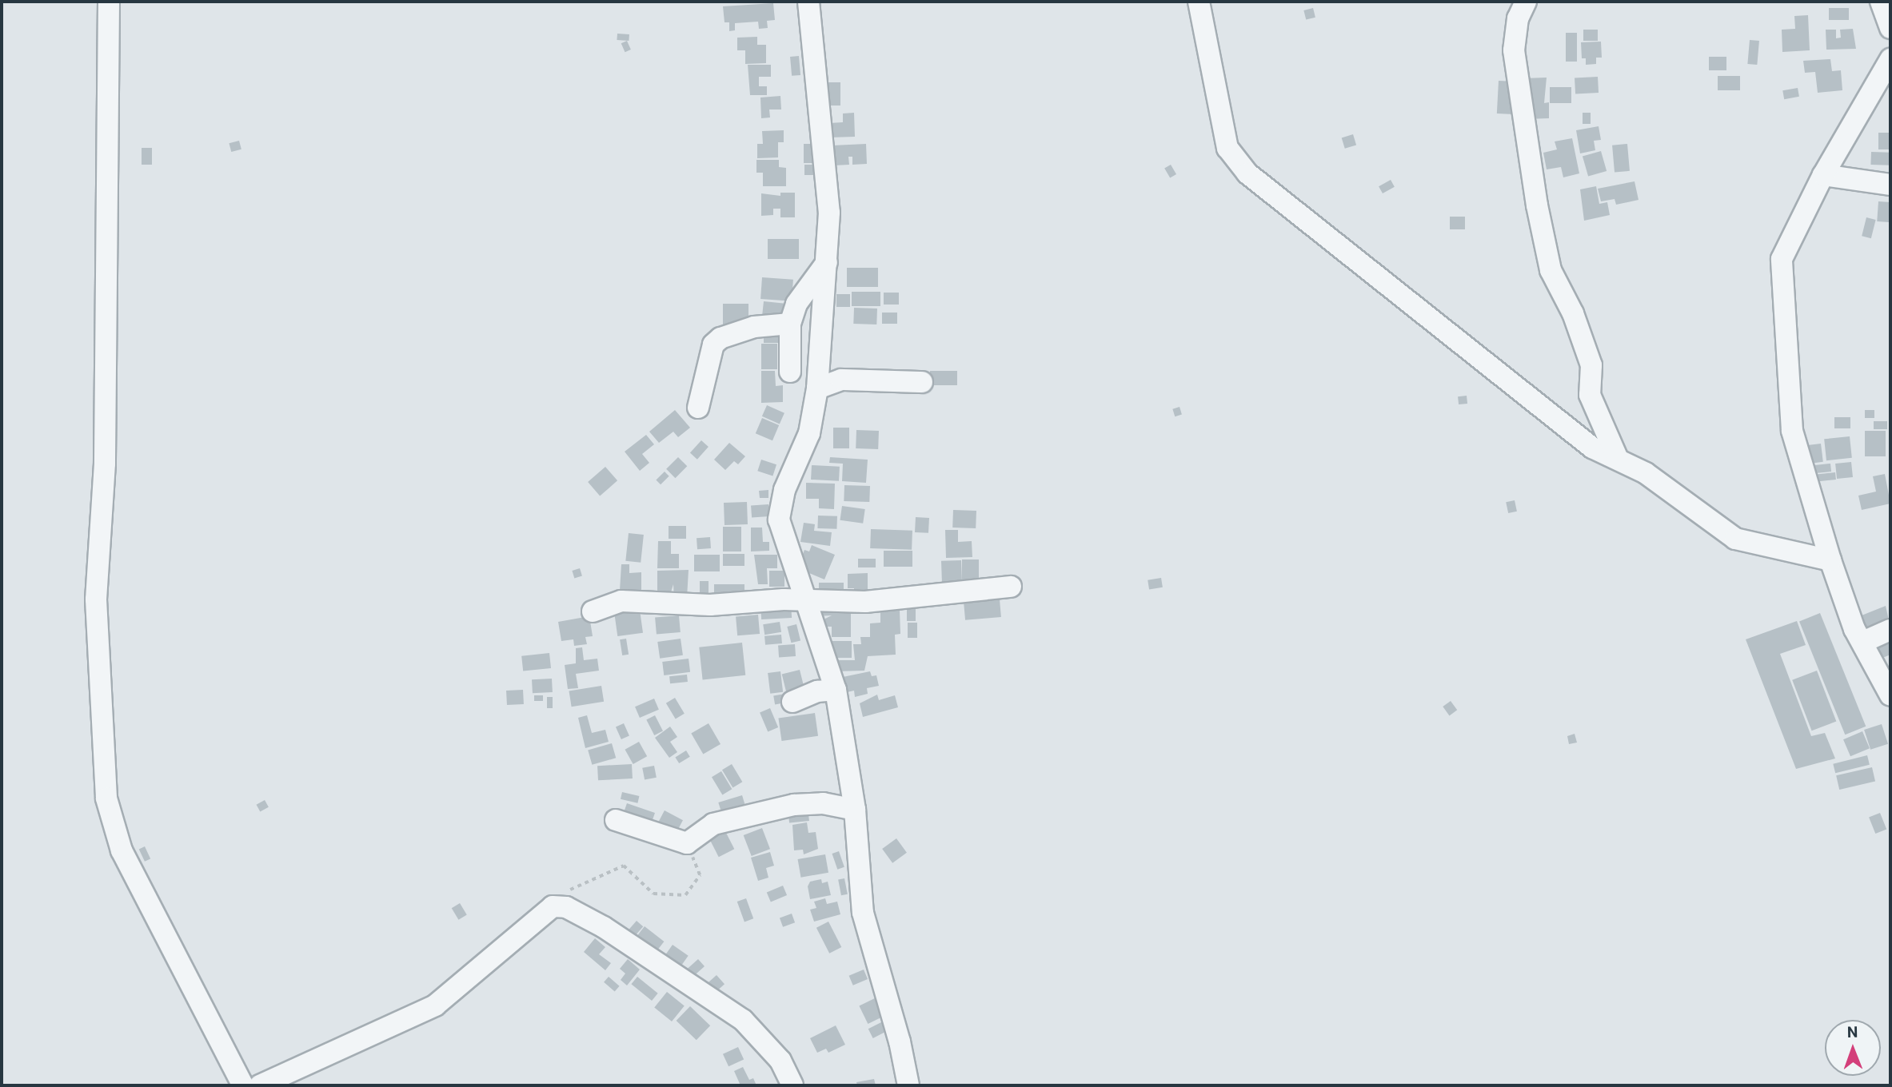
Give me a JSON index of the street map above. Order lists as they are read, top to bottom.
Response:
{
  "north": "top"
}
